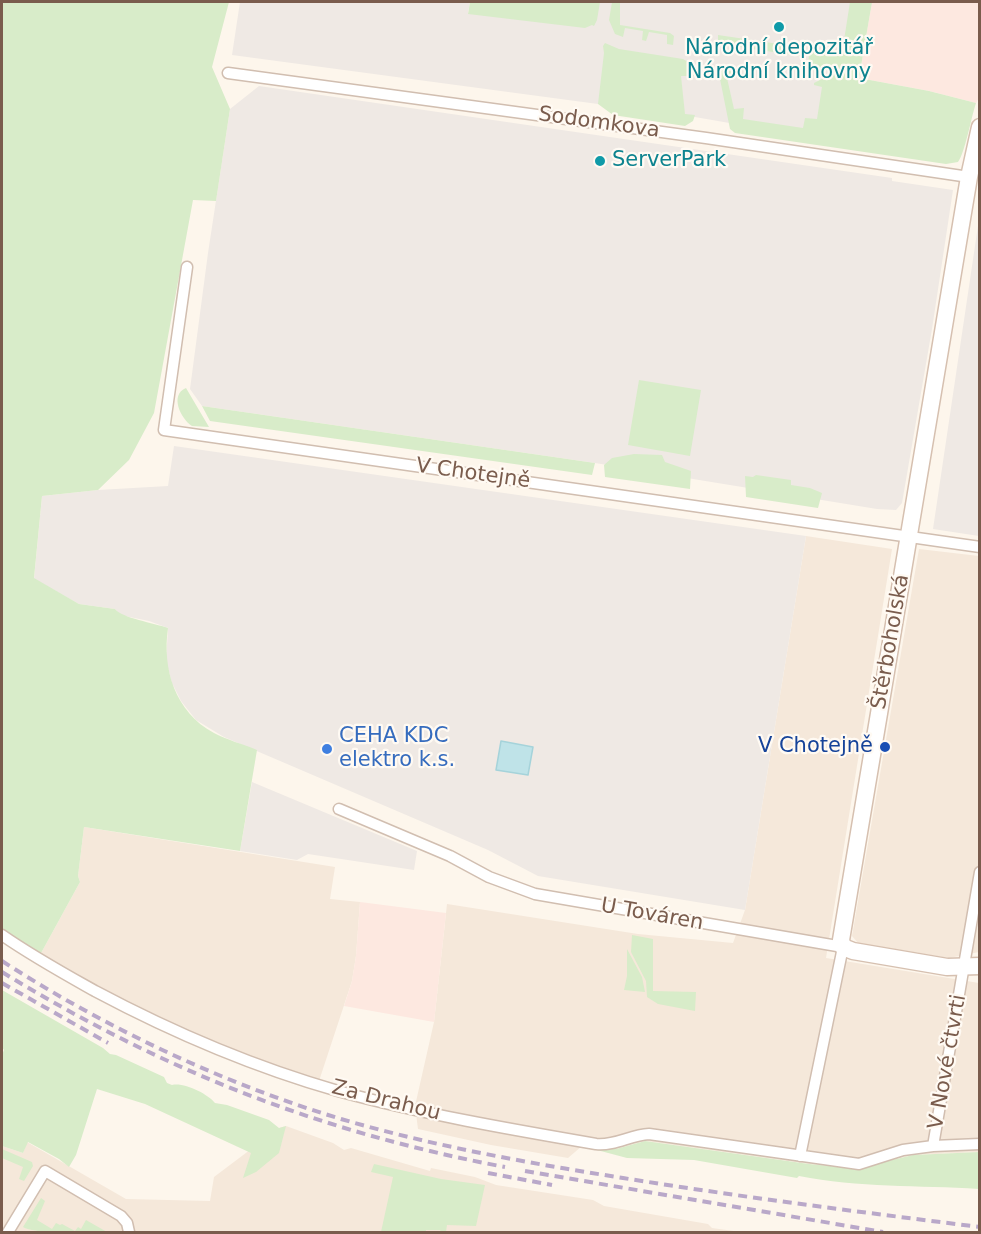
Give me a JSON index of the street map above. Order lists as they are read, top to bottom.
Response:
{
  "streets": {
    "street": [
      "Sodomkova",
      "V Chotejně",
      "Štěrboholská",
      "U Továren",
      "V Nové čtvrti",
      "Za Drahou"
    ]
  },
  "crossings": [
    ["Sodomkova", "Štěrboholská"],
    ["V Chotejně", "Štěrboholská"],
    ["Štěrboholská", "U Továren"],
    ["Štěrboholská", "Za Drahou"],
    ["U Továren", "V Nové čtvrti"],
    ["V Nové čtvrti", "Za Drahou"]
  ],
  "places": [
    "Národní depozitář Národní knihovny",
    "ServerPark",
    "V Chotejně",
    "CEHA KDC elektro k.s."
  ]
}
